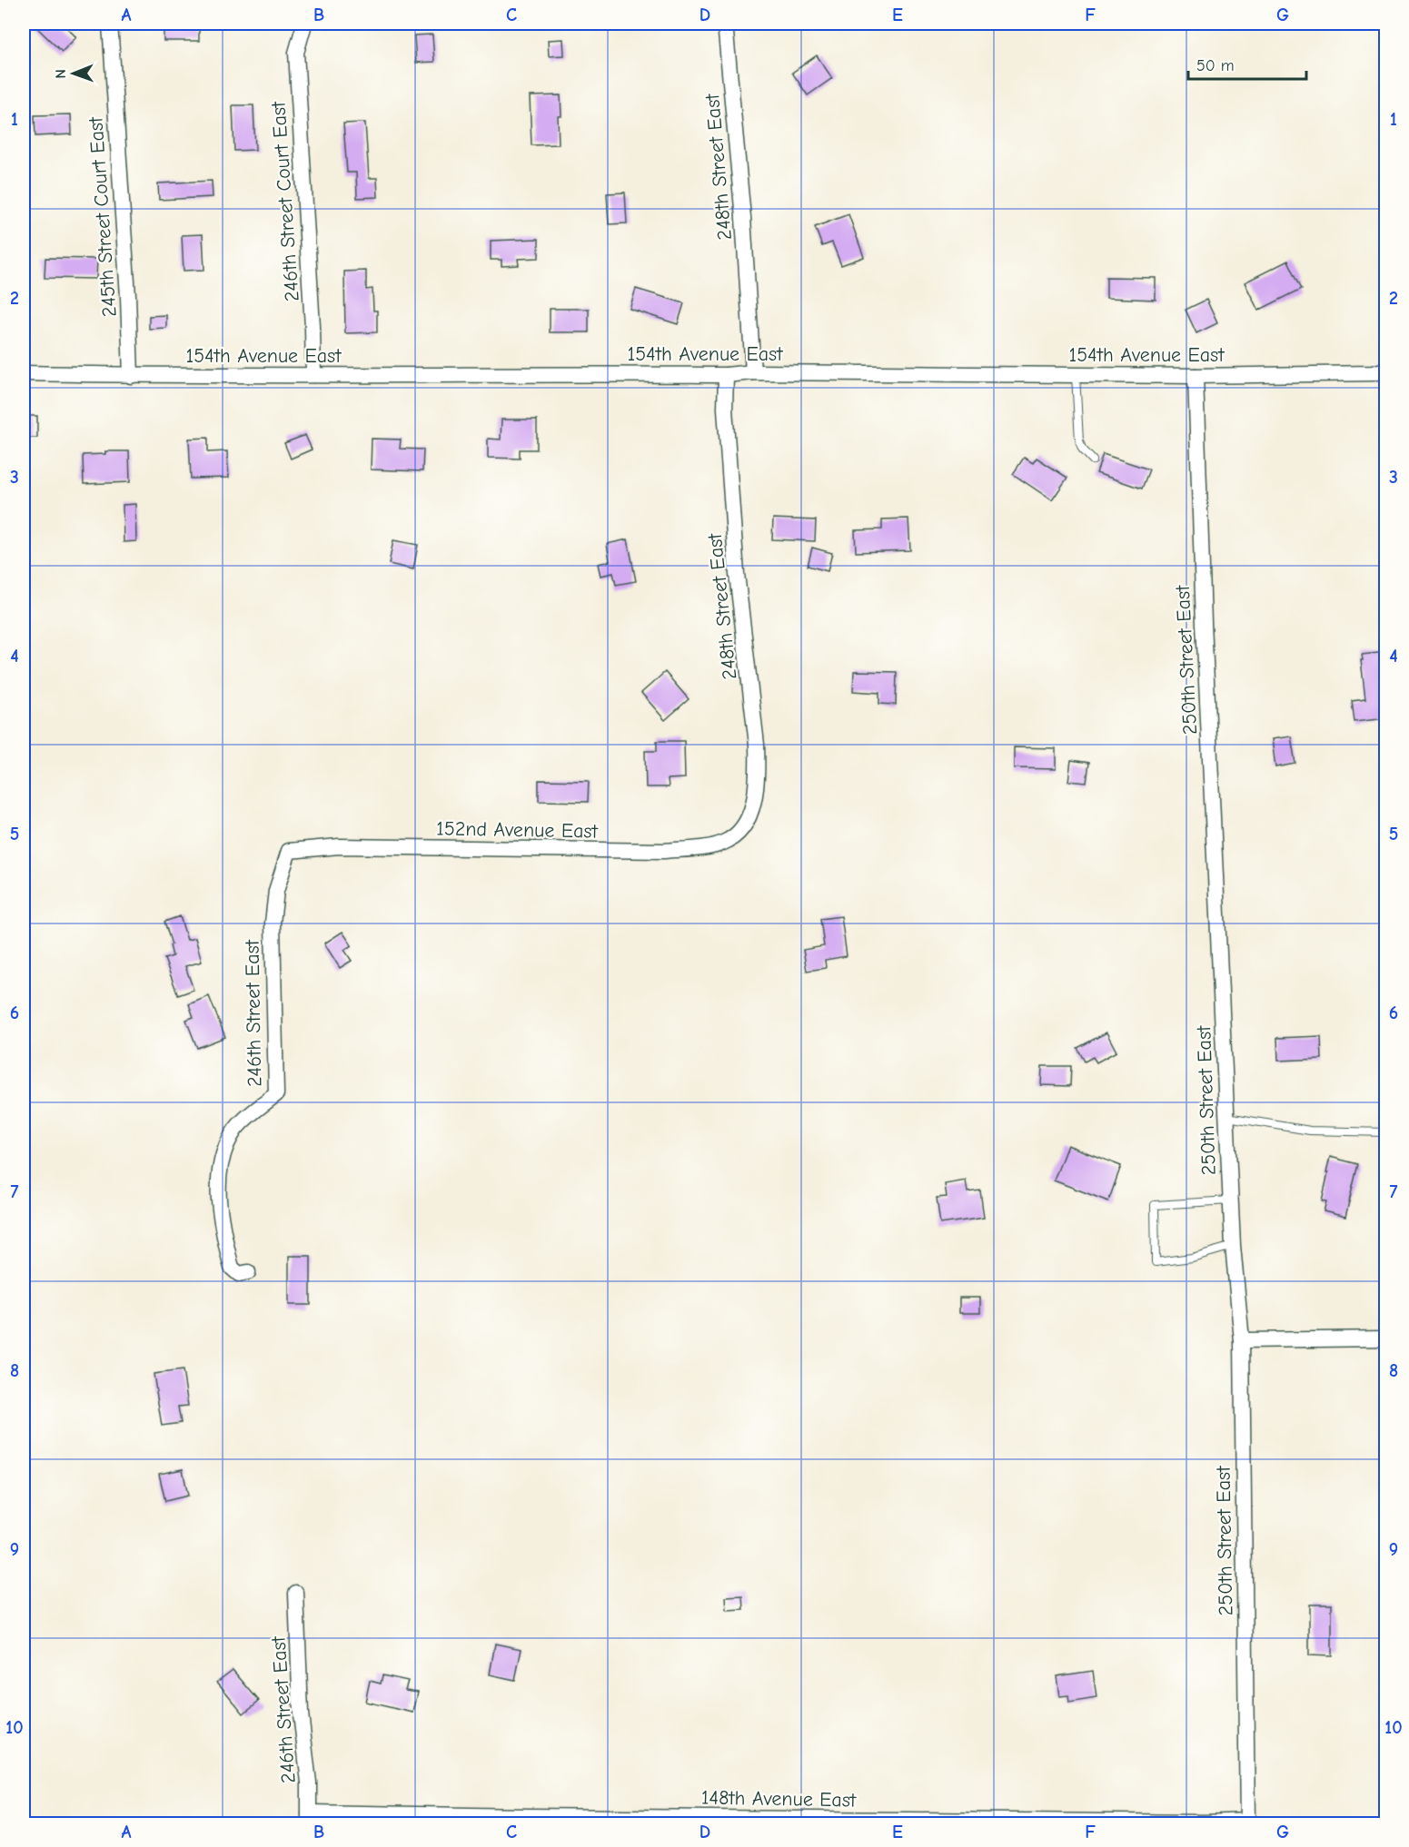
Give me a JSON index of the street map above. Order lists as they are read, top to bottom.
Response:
{
  "streets": {
    "street": [
      "248th Street East",
      "246th Street Court East",
      "245th Street Court East",
      "154th Avenue East",
      "250th Street East",
      "152nd Avenue East",
      "246th Street East",
      "148th Avenue East"
    ]
  },
  "crossings": [
    ["248th Street East", "154th Avenue East"],
    ["248th Street East", "152nd Avenue East"],
    ["246th Street Court East", "154th Avenue East"],
    ["245th Street Court East", "154th Avenue East"],
    ["154th Avenue East", "250th Street East"],
    ["250th Street East", "148th Avenue East"],
    ["152nd Avenue East", "246th Street East"],
    ["246th Street East", "148th Avenue East"]
  ],
  "scale_bar": "50 m",
  "north": "left",
  "grid": {
    "columns": [
      "A",
      "B",
      "C",
      "D",
      "E",
      "F",
      "G"
    ],
    "rows": [
      "1",
      "2",
      "3",
      "4",
      "5",
      "6",
      "7",
      "8",
      "9",
      "10"
    ]
  }
}
